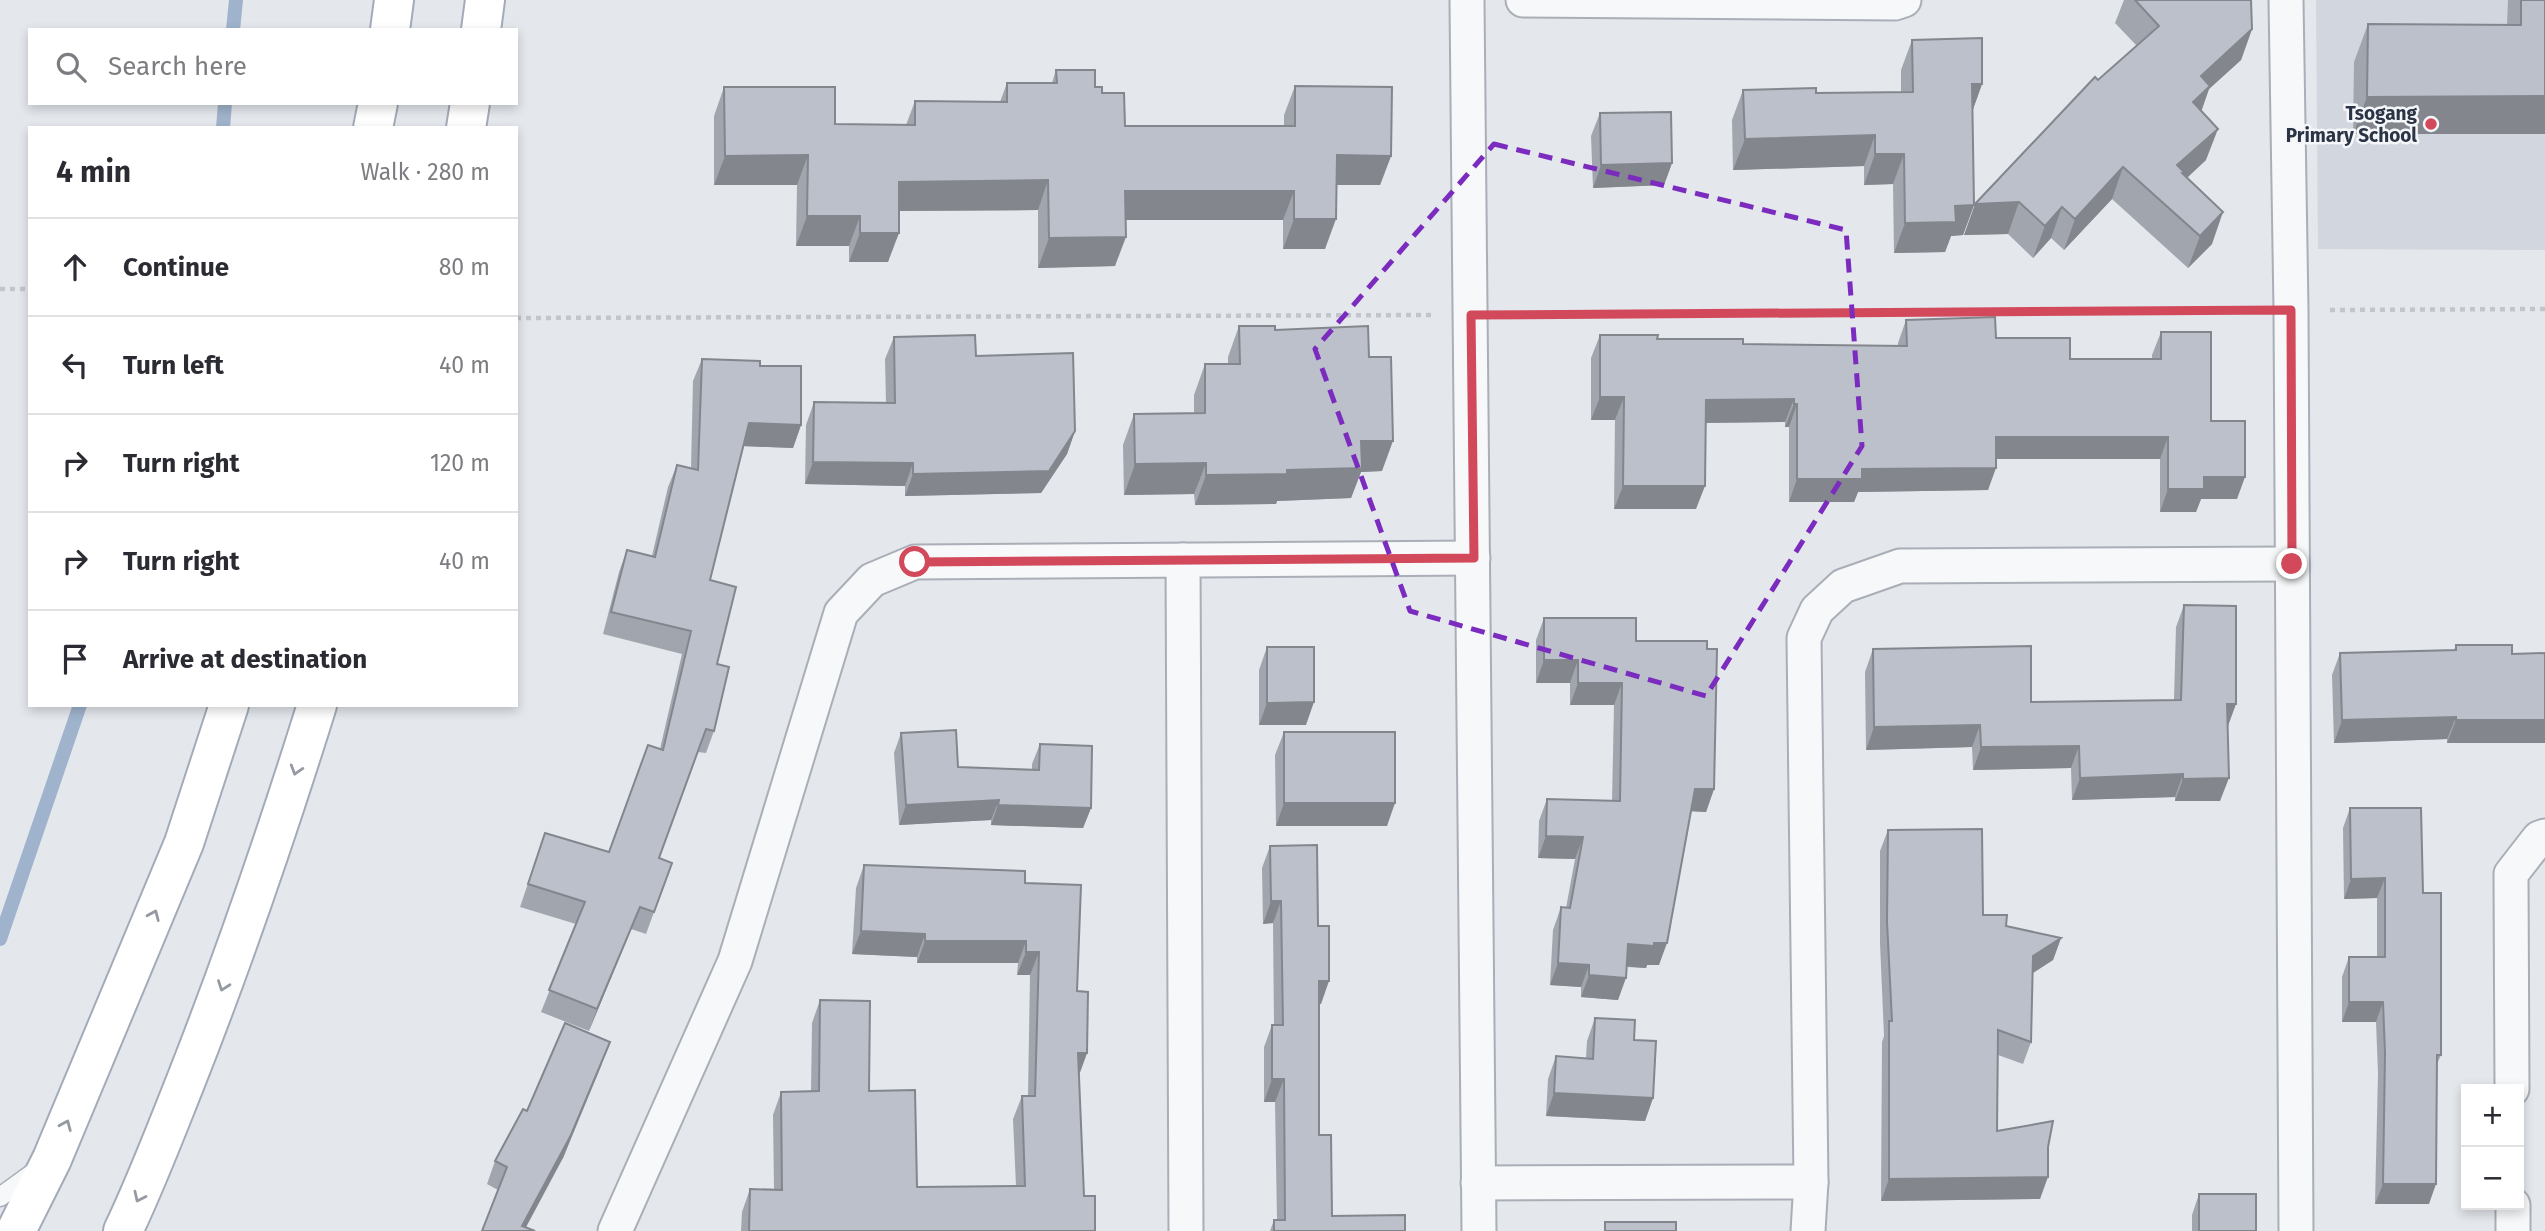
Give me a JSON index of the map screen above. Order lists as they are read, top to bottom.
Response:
{
  "places": ["Tsogang Primary School"],
  "page": {
    "search": "Search here",
    "heading": ["4 min", "Walk · 280 m"],
    "list": [
      ["Continue", "80 m"],
      ["Turn left", "40 m"],
      ["Turn right", "120 m"],
      ["Turn right", "40 m"],
      "Arrive at destination"
    ],
    "map_buttons": ["+", "−"]
  }
}
